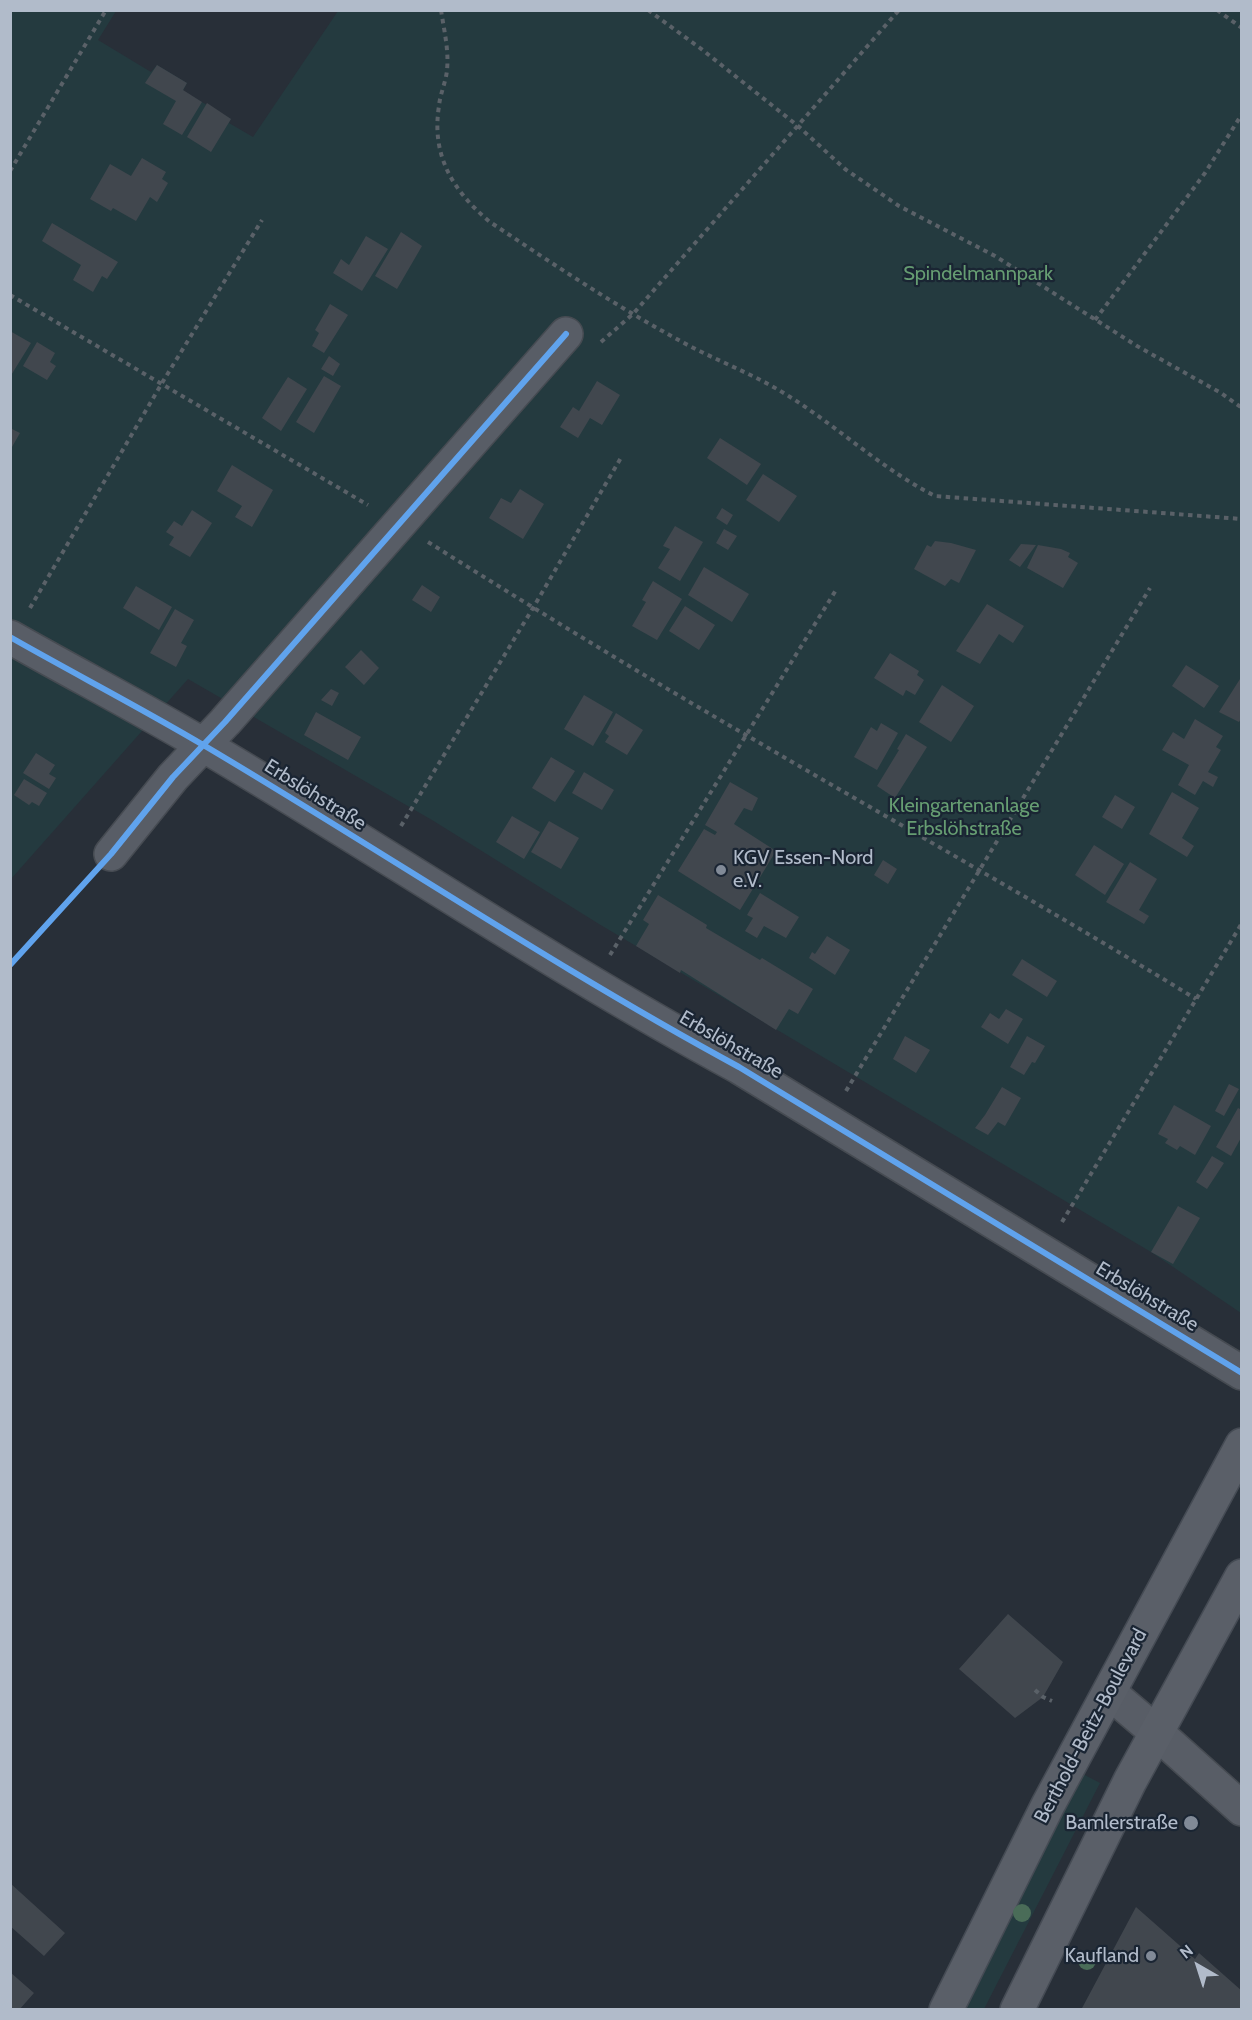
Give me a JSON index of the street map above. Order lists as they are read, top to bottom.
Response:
{
  "streets": {
    "main road": ["Berthold-Beitz-Boulevard"],
    "street": ["Erbslöhstraße"]
  },
  "parks": ["Spindelmannpark", "Kleingartenanlage Erbslöhstraße"],
  "places": ["KGV Essen-Nord e.V.", "Bamlerstraße", "Kaufland"],
  "north": "top left"
}
